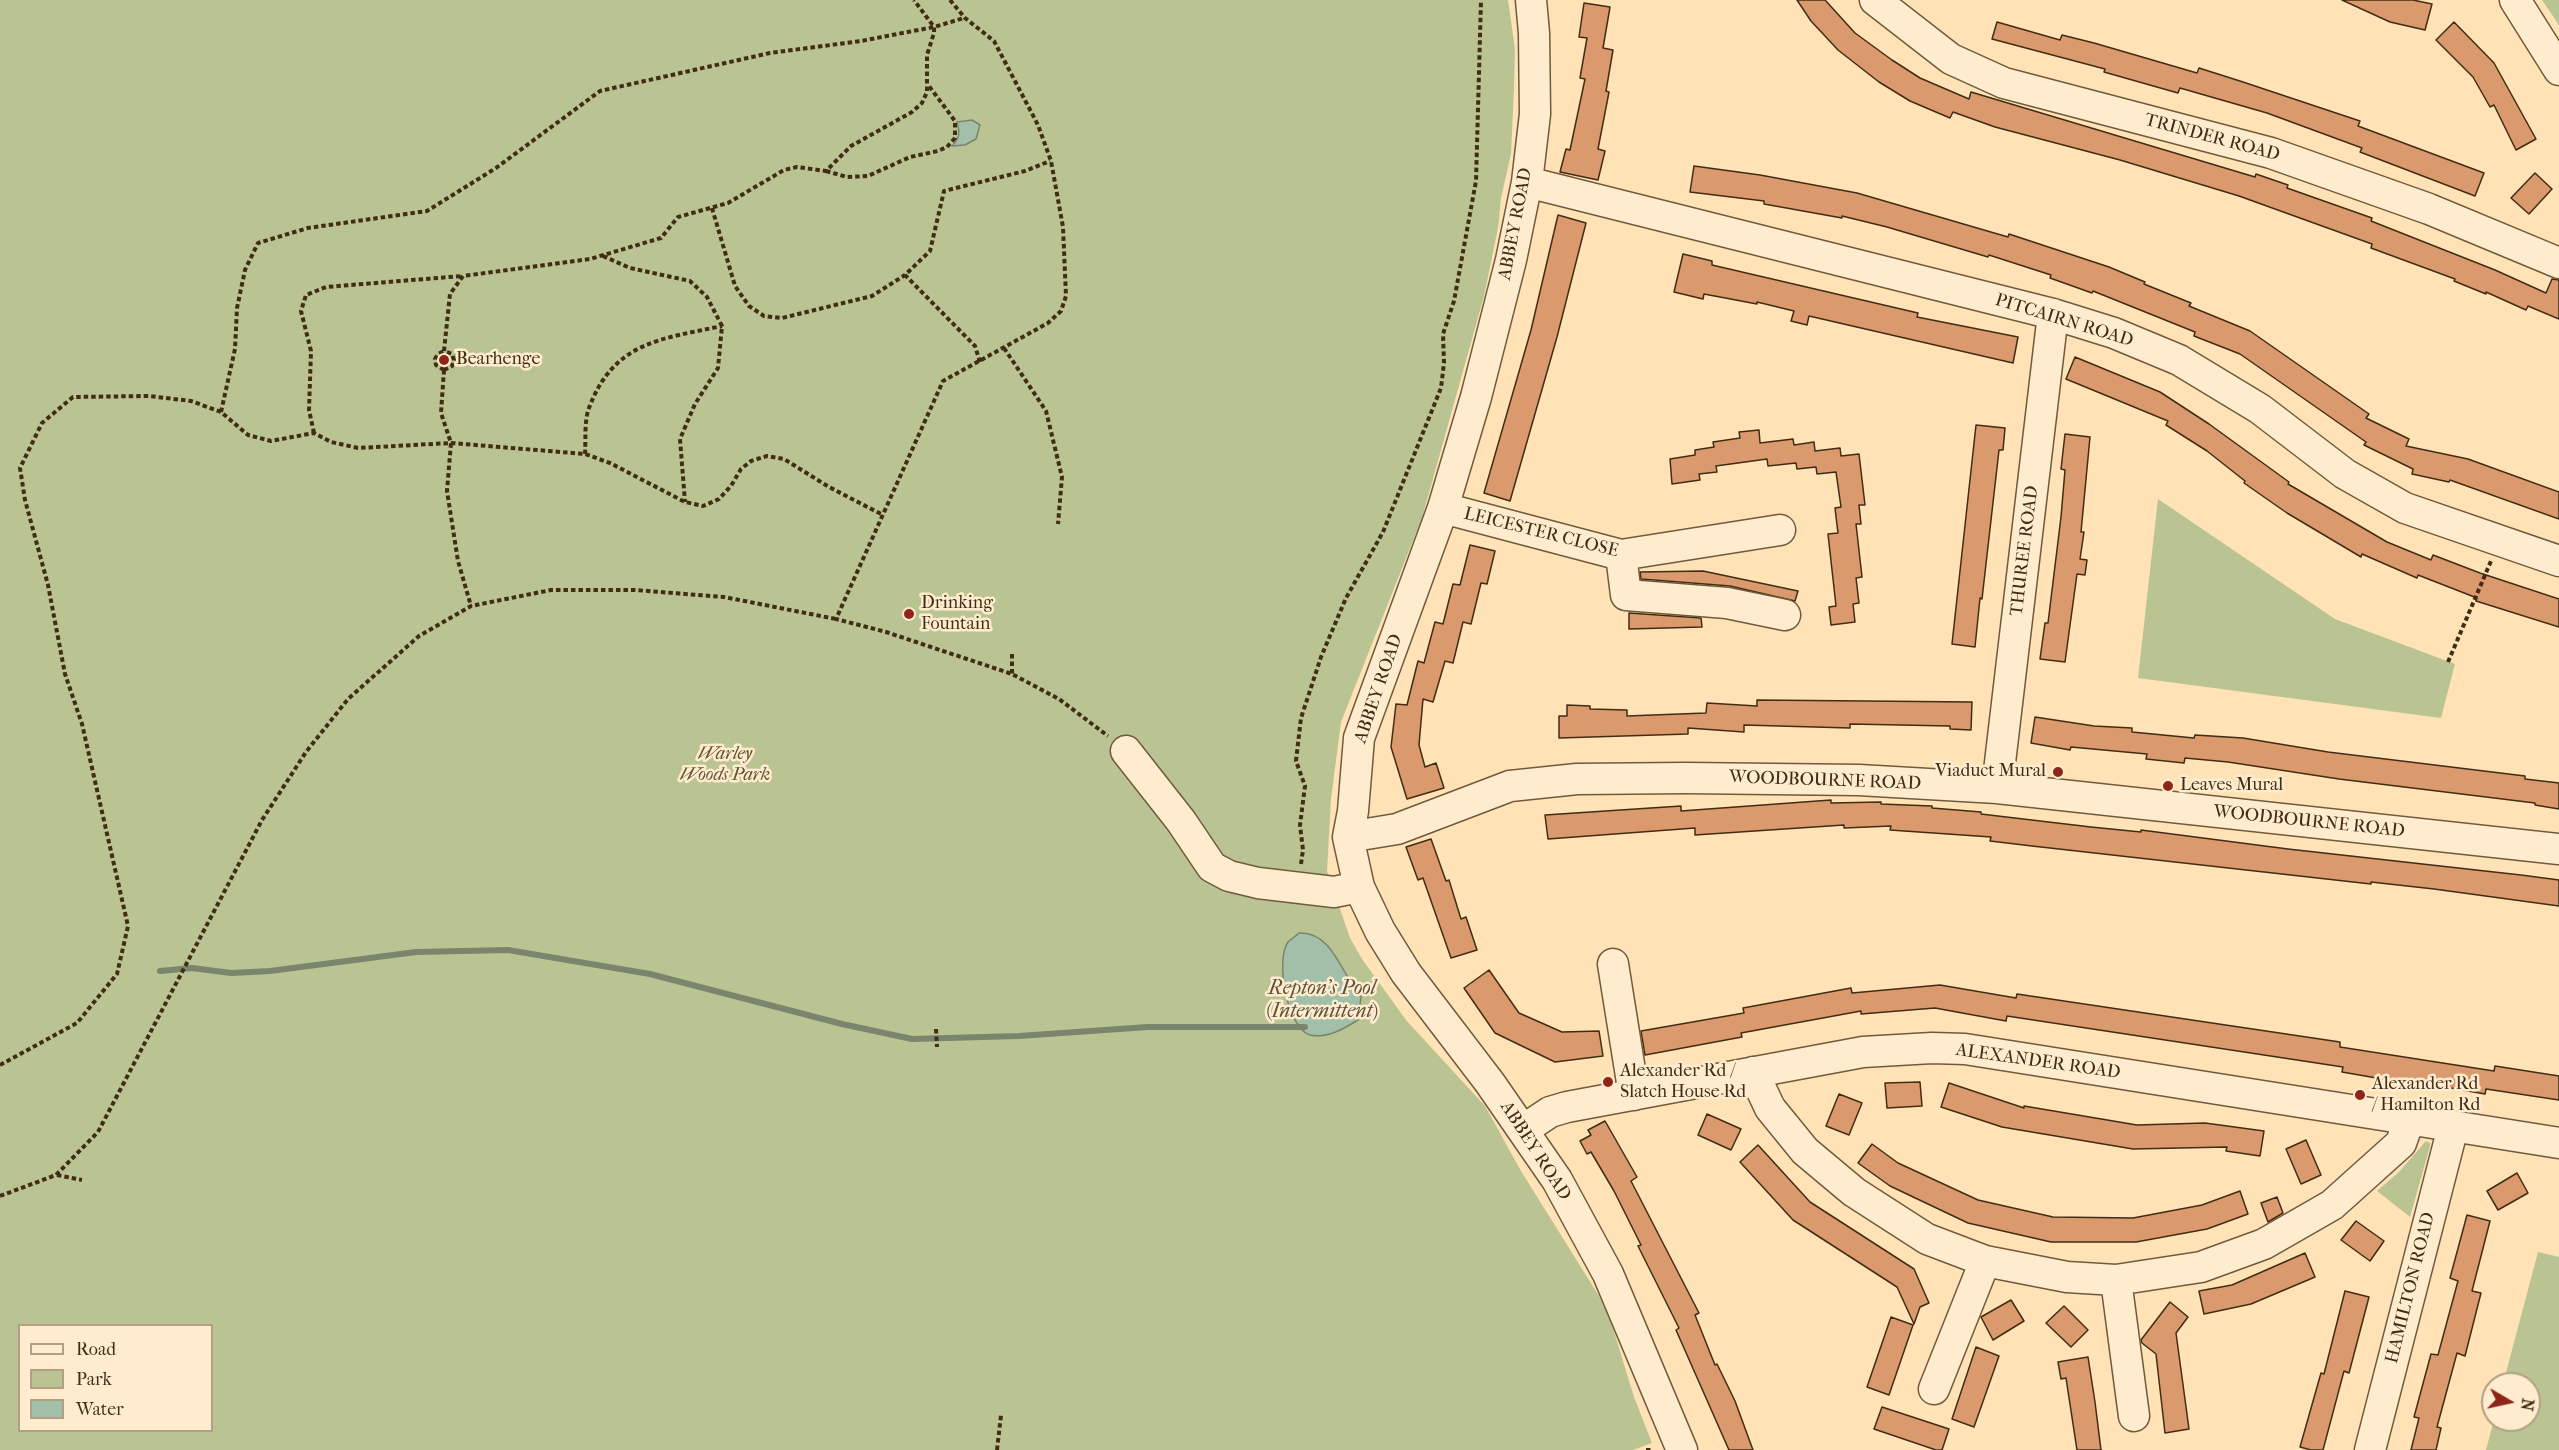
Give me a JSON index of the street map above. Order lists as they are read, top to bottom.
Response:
{
  "streets": {
    "street": [
      "TRINDER ROAD",
      "ABBEY ROAD",
      "PITCAIRN ROAD",
      "LEICESTER CLOSE",
      "THUREE ROAD",
      "WOODBOURNE ROAD",
      "ALEXANDER ROAD",
      "HAMILTON ROAD"
    ]
  },
  "crossings": [
    ["ABBEY ROAD", "PITCAIRN ROAD"],
    ["ABBEY ROAD", "LEICESTER CLOSE"],
    ["ABBEY ROAD", "WOODBOURNE ROAD"],
    ["ABBEY ROAD", "ALEXANDER ROAD"],
    ["PITCAIRN ROAD", "THUREE ROAD"],
    ["THUREE ROAD", "WOODBOURNE ROAD"],
    ["ALEXANDER ROAD", "HAMILTON ROAD"]
  ],
  "water": ["Repton's Pool (Intermittent)"],
  "parks": ["Warley Woods Park"],
  "places": [
    "Bearhenge",
    "Drinking Fountain",
    "Viaduct Mural",
    "Leaves Mural",
    "Alexander Rd / Slatch House Rd",
    "Alexander Rd / Hamilton Rd"
  ],
  "legend": ["Road", "Park", "Water"],
  "north": "right"
}
